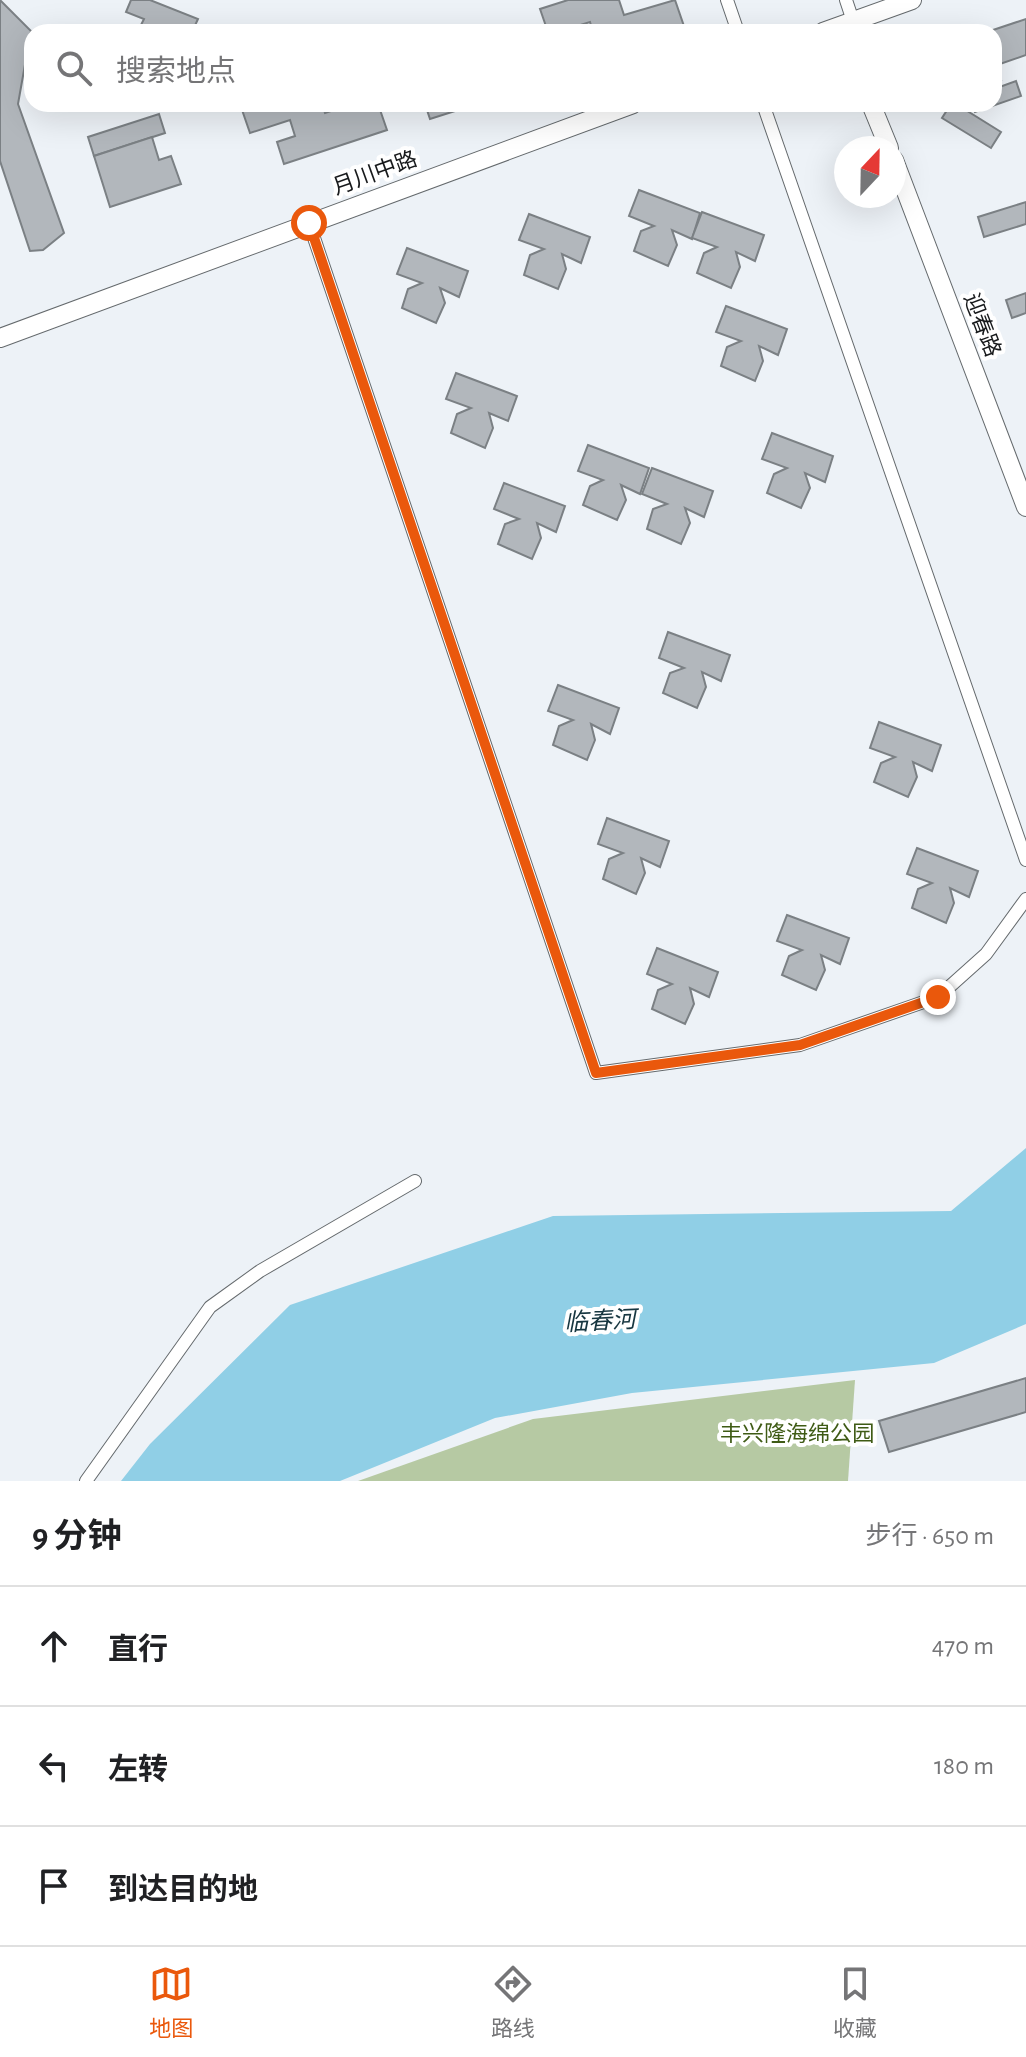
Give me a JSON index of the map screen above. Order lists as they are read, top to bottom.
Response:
{
  "streets": {
    "street": ["月川中路", "迎春路"]
  },
  "water": ["临春河"],
  "parks": ["丰兴隆海绵公园"],
  "north": "top",
  "page": {
    "search": "搜索地点",
    "heading": ["9 分钟", "步行 · 650 m"],
    "list": [
      ["直行", "470 m"],
      ["左转", "180 m"],
      "到达目的地"
    ],
    "nav": ["地图", "路线", "收藏"]
  }
}
